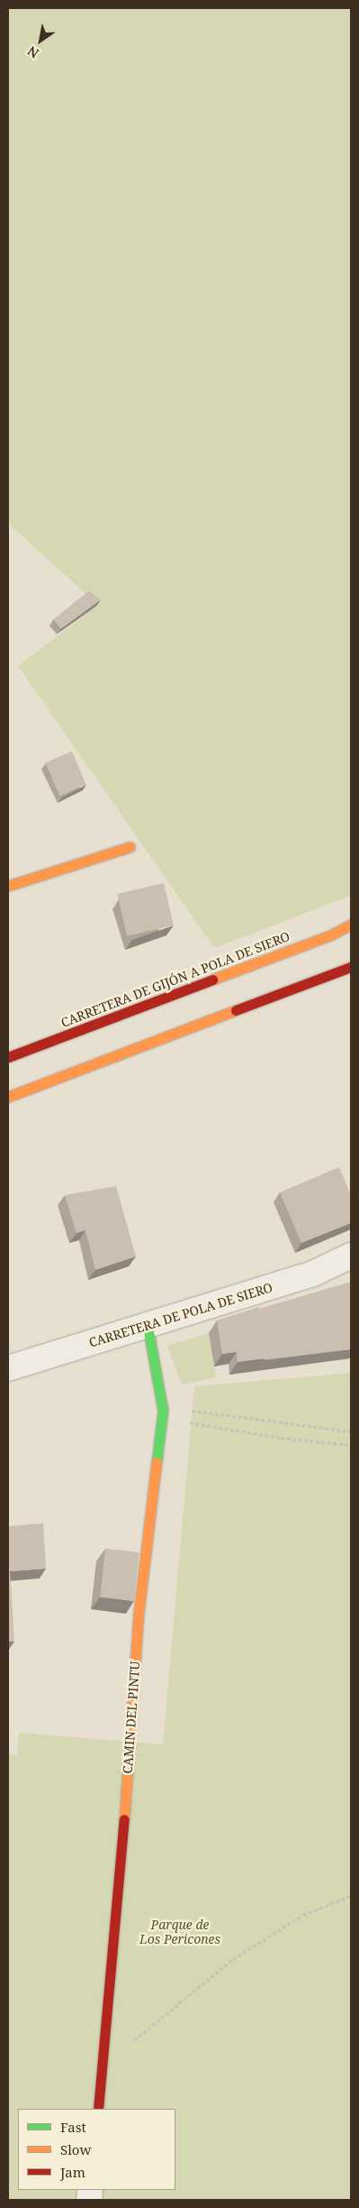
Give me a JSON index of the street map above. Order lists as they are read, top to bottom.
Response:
{
  "streets": {
    "street": ["CARRETERA DE GIJÓN A POLA DE SIERO", "CARRETERA DE POLA DE SIERO", "CAMIN DEL PINTU"]
  },
  "crossings": [
    ["CARRETERA DE POLA DE SIERO", "CAMIN DEL PINTU"]
  ],
  "parks": ["Parque de Los Pericones"],
  "legend": ["Fast", "Slow", "Jam"],
  "north": "bottom left"
}
